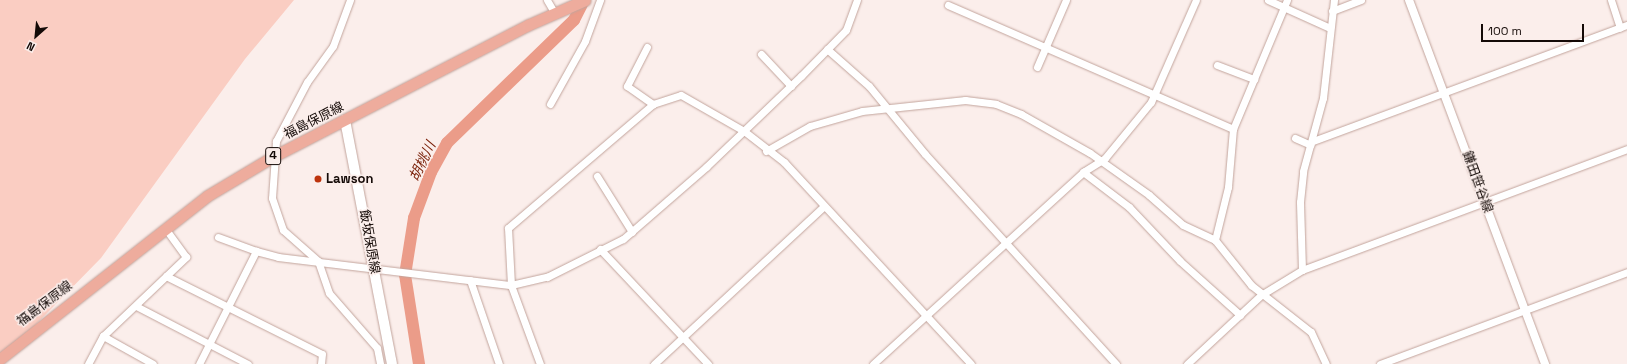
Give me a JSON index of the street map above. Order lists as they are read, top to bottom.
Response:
{
  "streets": {
    "main road": ["福島保原線", "4", "飯坂保原線"],
    "street": ["鎌田笹谷線"]
  },
  "crossings": [
    ["福島保原線", "飯坂保原線"]
  ],
  "water": ["胡桃川"],
  "places": ["Lawson"],
  "scale_bar": "100 m",
  "north": "bottom left"
}
